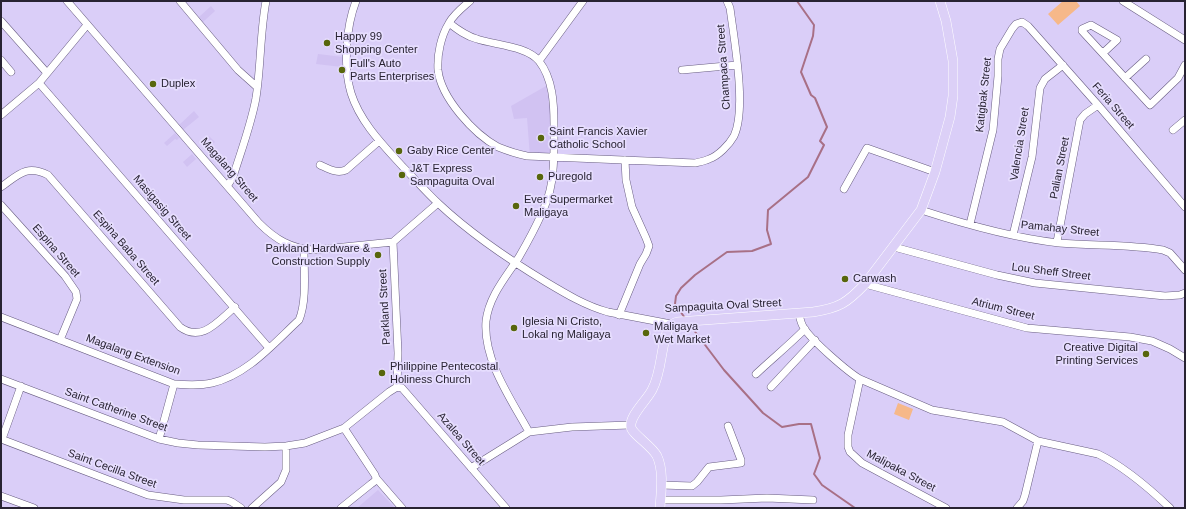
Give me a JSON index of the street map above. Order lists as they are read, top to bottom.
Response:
{
  "streets": {
    "main road": ["Sampaguita Oval Street"],
    "street": [
      "Champaca Street",
      "Katigbak Street",
      "Feria Street",
      "Valencia Street",
      "Palian Street",
      "Magalang Street",
      "Masigasig Street",
      "Pamahay Street",
      "Espina Baba Street",
      "Espina Street",
      "Lou Sheff Street",
      "Parkland Street",
      "Atrium Street",
      "Magalang Extension",
      "Saint Catherine Street",
      "Azalea Street",
      "Saint Cecilla Street",
      "Malipaka Street"
    ]
  },
  "crossings": [
    ["Katigbak Street", "Feria Street"],
    ["Katigbak Street", "Pamahay Street"],
    ["Feria Street", "Valencia Street"],
    ["Feria Street", "Palian Street"],
    ["Valencia Street", "Pamahay Street"],
    ["Palian Street", "Pamahay Street"],
    ["Magalang Street", "Parkland Street"],
    ["Magalang Street", "Magalang Extension"],
    ["Masigasig Street", "Espina Baba Street"],
    ["Masigasig Street", "Magalang Extension"],
    ["Pamahay Street", "Sampaguita Oval Street"],
    ["Espina Street", "Magalang Extension"],
    ["Lou Sheff Street", "Sampaguita Oval Street"],
    ["Sampaguita Oval Street", "Atrium Street"],
    ["Parkland Street", "Azalea Street"]
  ],
  "places": [
    "Happy 99 Shopping Center",
    "Full's Auto Parts Enterprises",
    "Duplex",
    "Saint Francis Xavier Catholic School",
    "Gaby Rice Center",
    "J&T Express Sampaguita Oval",
    "Puregold",
    "Ever Supermarket Maligaya",
    "Parkland Hardware & Construction Supply",
    "Carwash",
    "Iglesia Ni Cristo, Lokal ng Maligaya",
    "Maligaya Wet Market",
    "Creative Digital Printing Services",
    "Philippine Pentecostal Holiness Church"
  ]
}
